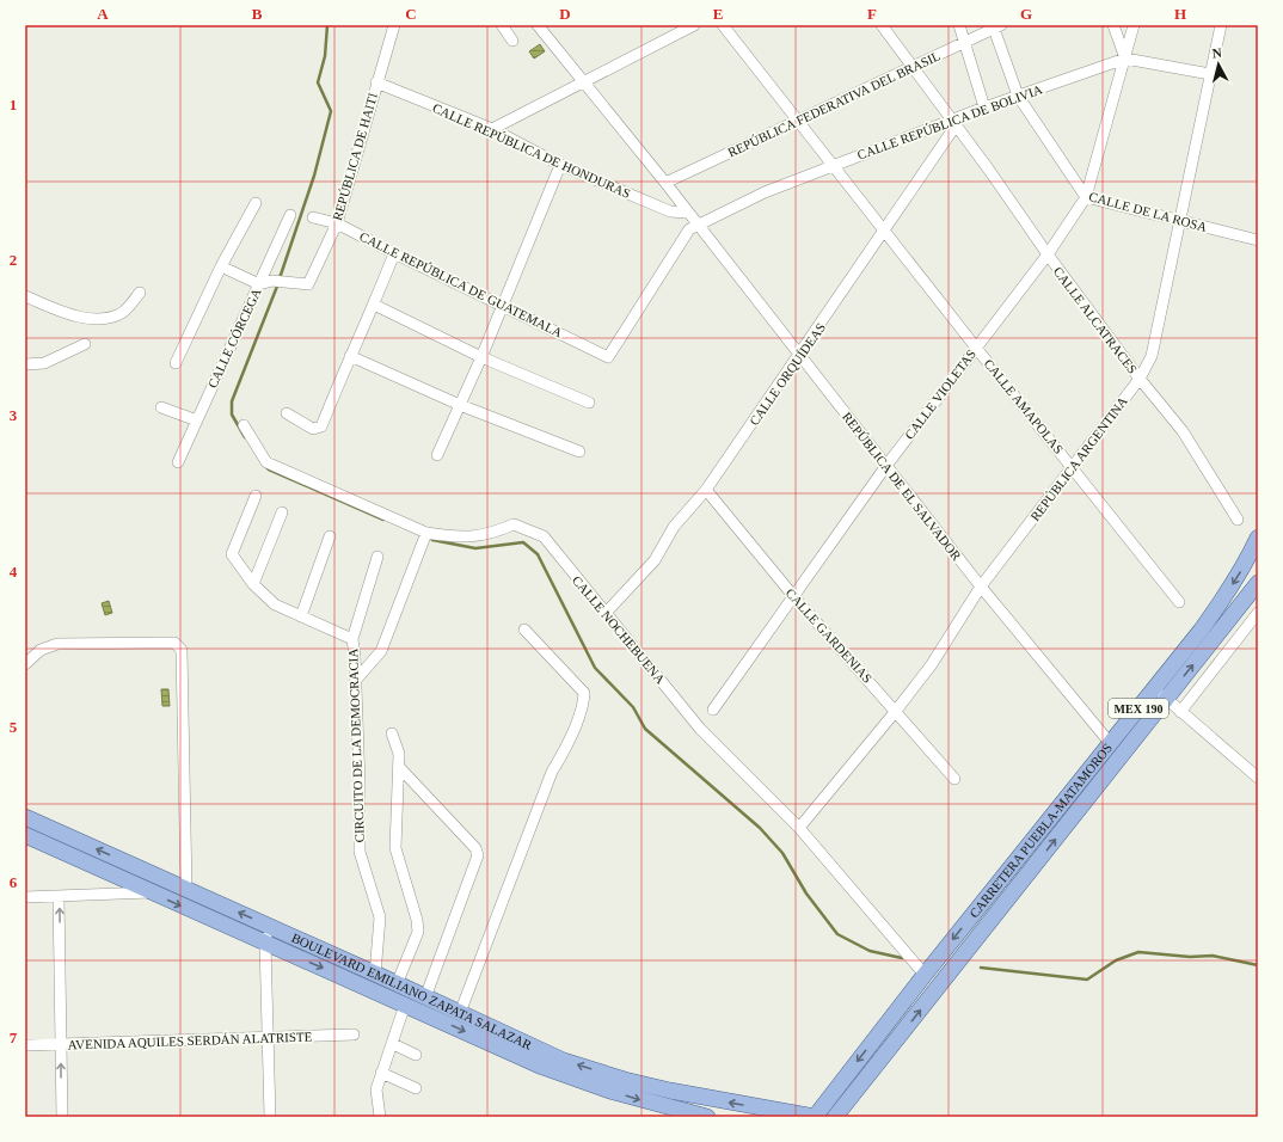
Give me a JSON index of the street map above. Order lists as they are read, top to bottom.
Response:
{
  "streets": {
    "main road": ["MEX 190", "CARRETERA PUEBLA-MATAMOROS", "BOULEVARD EMILIANO ZAPATA SALAZAR"],
    "street": [
      "REPÚBLICA FEDERATIVA DEL BRASIL",
      "CALLE REPÚBLICA DE BOLIVIA",
      "CALLE REPÚBLICA DE HONDURAS",
      "REPÚBLICA DE HAITI",
      "CALLE DE LA ROSA",
      "CALLE REPÚBLICA DE GUATEMALA",
      "CALLE ALCATRACES",
      "CALLE CÓRCEGA",
      "CALLE ORQUÍDEAS",
      "CALLE VIOLETAS",
      "CALLE AMAPOLAS",
      "REPÚBLICA ARGENTINA",
      "REPÚBLICA DE EL SALVADOR",
      "CALLE NOCHEBUENA",
      "CALLE GARDENIAS",
      "CIRCUITO DE LA DEMOCRACIA",
      "AVENIDA AQUILES SERDÁN ALATRISTE"
    ]
  },
  "crossings": [
    ["REPÚBLICA FEDERATIVA DEL BRASIL", "CALLE DE LA ROSA"],
    ["REPÚBLICA FEDERATIVA DEL BRASIL", "CALLE ALCATRACES"],
    ["REPÚBLICA FEDERATIVA DEL BRASIL", "CALLE AMAPOLAS"],
    ["REPÚBLICA FEDERATIVA DEL BRASIL", "REPÚBLICA DE EL SALVADOR"],
    ["CALLE REPÚBLICA DE BOLIVIA", "CALLE DE LA ROSA"],
    ["CALLE REPÚBLICA DE BOLIVIA", "CALLE REPÚBLICA DE GUATEMALA"],
    ["CALLE REPÚBLICA DE BOLIVIA", "CALLE ALCATRACES"],
    ["CALLE REPÚBLICA DE BOLIVIA", "CALLE ORQUÍDEAS"],
    ["CALLE REPÚBLICA DE BOLIVIA", "CALLE VIOLETAS"],
    ["CALLE REPÚBLICA DE BOLIVIA", "CALLE AMAPOLAS"],
    ["CALLE REPÚBLICA DE BOLIVIA", "REPÚBLICA ARGENTINA"],
    ["CALLE REPÚBLICA DE BOLIVIA", "REPÚBLICA DE EL SALVADOR"],
    ["CALLE REPÚBLICA DE HONDURAS", "REPÚBLICA DE HAITI"],
    ["CALLE REPÚBLICA DE HONDURAS", "REPÚBLICA DE EL SALVADOR"],
    ["REPÚBLICA DE HAITI", "CALLE REPÚBLICA DE GUATEMALA"],
    ["REPÚBLICA DE HAITI", "CALLE CÓRCEGA"],
    ["CALLE DE LA ROSA", "CALLE VIOLETAS"],
    ["CALLE DE LA ROSA", "REPÚBLICA ARGENTINA"],
    ["CALLE REPÚBLICA DE GUATEMALA", "REPÚBLICA DE EL SALVADOR"],
    ["CALLE ALCATRACES", "CALLE ORQUÍDEAS"],
    ["CALLE ALCATRACES", "CALLE VIOLETAS"],
    ["CALLE ALCATRACES", "REPÚBLICA ARGENTINA"],
    ["CALLE ORQUÍDEAS", "CALLE AMAPOLAS"],
    ["CALLE ORQUÍDEAS", "REPÚBLICA DE EL SALVADOR"],
    ["CALLE ORQUÍDEAS", "CALLE NOCHEBUENA"],
    ["CALLE ORQUÍDEAS", "CALLE GARDENIAS"],
    ["CALLE VIOLETAS", "CALLE AMAPOLAS"],
    ["CALLE VIOLETAS", "REPÚBLICA DE EL SALVADOR"],
    ["CALLE VIOLETAS", "CALLE GARDENIAS"],
    ["CALLE AMAPOLAS", "REPÚBLICA ARGENTINA"],
    ["REPÚBLICA ARGENTINA", "REPÚBLICA DE EL SALVADOR"],
    ["REPÚBLICA ARGENTINA", "CALLE NOCHEBUENA"],
    ["REPÚBLICA ARGENTINA", "CALLE GARDENIAS"],
    ["REPÚBLICA DE EL SALVADOR", "CARRETERA PUEBLA-MATAMOROS"],
    ["CALLE NOCHEBUENA", "CARRETERA PUEBLA-MATAMOROS"],
    ["CIRCUITO DE LA DEMOCRACIA", "BOULEVARD EMILIANO ZAPATA SALAZAR"],
    ["CARRETERA PUEBLA-MATAMOROS", "BOULEVARD EMILIANO ZAPATA SALAZAR"]
  ],
  "north": "top",
  "grid": {
    "columns": [
      "A",
      "B",
      "C",
      "D",
      "E",
      "F",
      "G",
      "H"
    ],
    "rows": [
      "1",
      "2",
      "3",
      "4",
      "5",
      "6",
      "7"
    ]
  }
}
